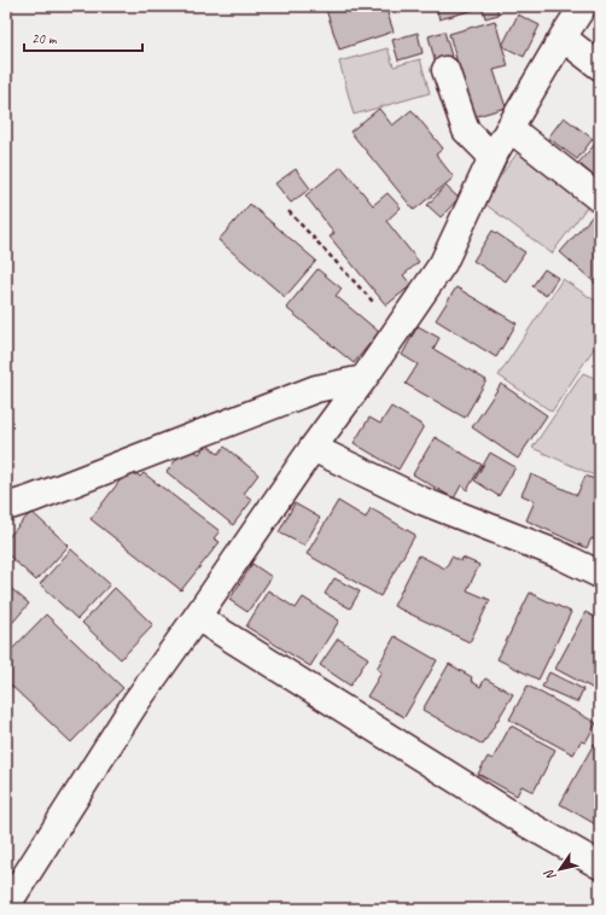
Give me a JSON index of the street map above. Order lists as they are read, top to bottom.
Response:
{
  "scale_bar": "20 m",
  "north": "bottom left"
}
